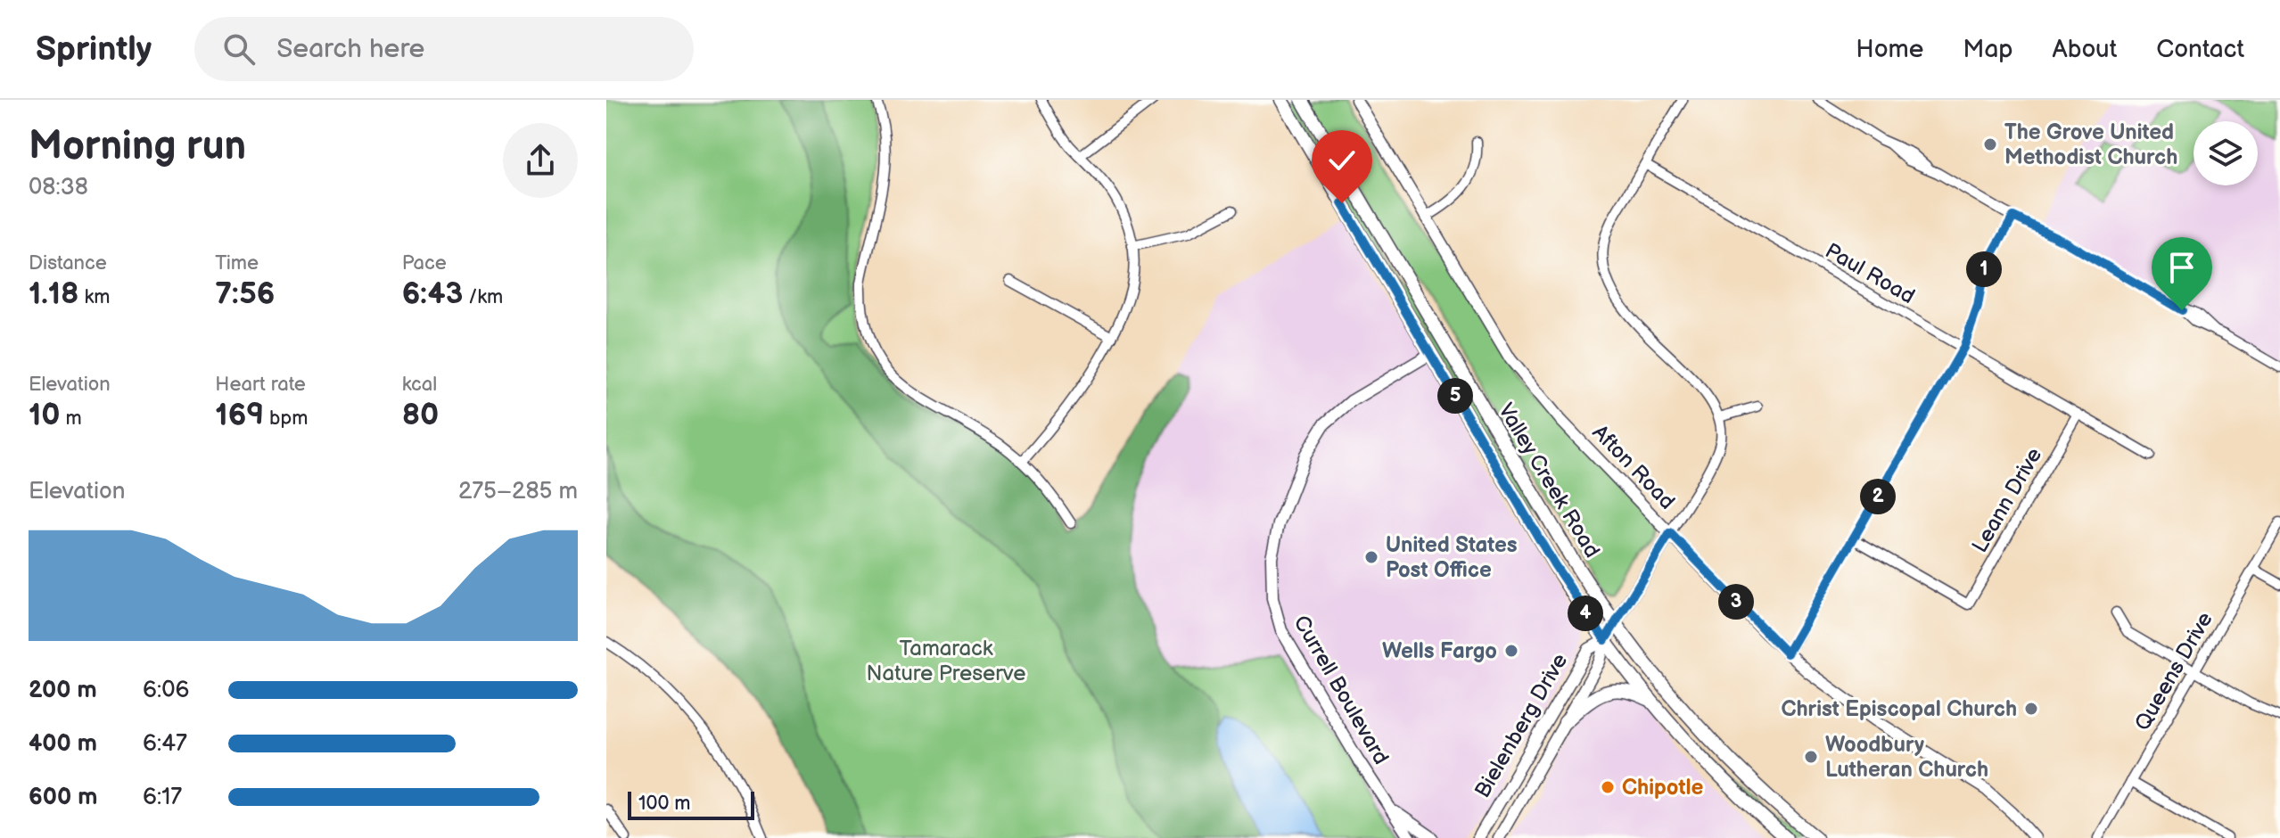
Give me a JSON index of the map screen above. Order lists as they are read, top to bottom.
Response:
{
  "streets": {
    "main road": ["Valley Creek Road"],
    "street": [
      "Paul Road",
      "Afton Road",
      "Leann Drive",
      "Queens Drive",
      "Currell Boulevard",
      "Bielenberg Drive"
    ]
  },
  "crossings": [
    ["Paul Road", "Leann Drive"],
    ["Afton Road", "Bielenberg Drive"],
    ["Valley Creek Road", "Currell Boulevard"],
    ["Valley Creek Road", "Bielenberg Drive"]
  ],
  "parks": ["Tamarack Nature Preserve"],
  "places": [
    "The Grove United Methodist Church",
    "United States Post Office",
    "Wells Fargo",
    "Christ Episcopal Church",
    "Woodbury Lutheran Church",
    "Chipotle"
  ],
  "scale_bar": "100 m",
  "page": {
    "header": "Sprintly",
    "search": "Search here",
    "nav": [
      "Home",
      "Map",
      "About",
      "Contact"
    ],
    "heading": ["Morning run", "08:38"],
    "stats": [
      ["Distance", "1.18 km"],
      ["Time", "7:56"],
      ["Pace", "6:43 /km"],
      ["Elevation", "10 m"],
      ["Heart rate", "169 bpm"],
      ["kcal", "80"]
    ],
    "pins": [
      "1",
      "5",
      "2",
      "3",
      "4"
    ],
    "chart": ["Elevation", "275–285 m"],
    "list": [
      {
        "name": "200 m",
        "note": "6:06"
      },
      {
        "name": "400 m",
        "note": "6:47"
      },
      {
        "name": "600 m",
        "note": "6:17"
      }
    ],
    "scale": "100 m"
  }
}
